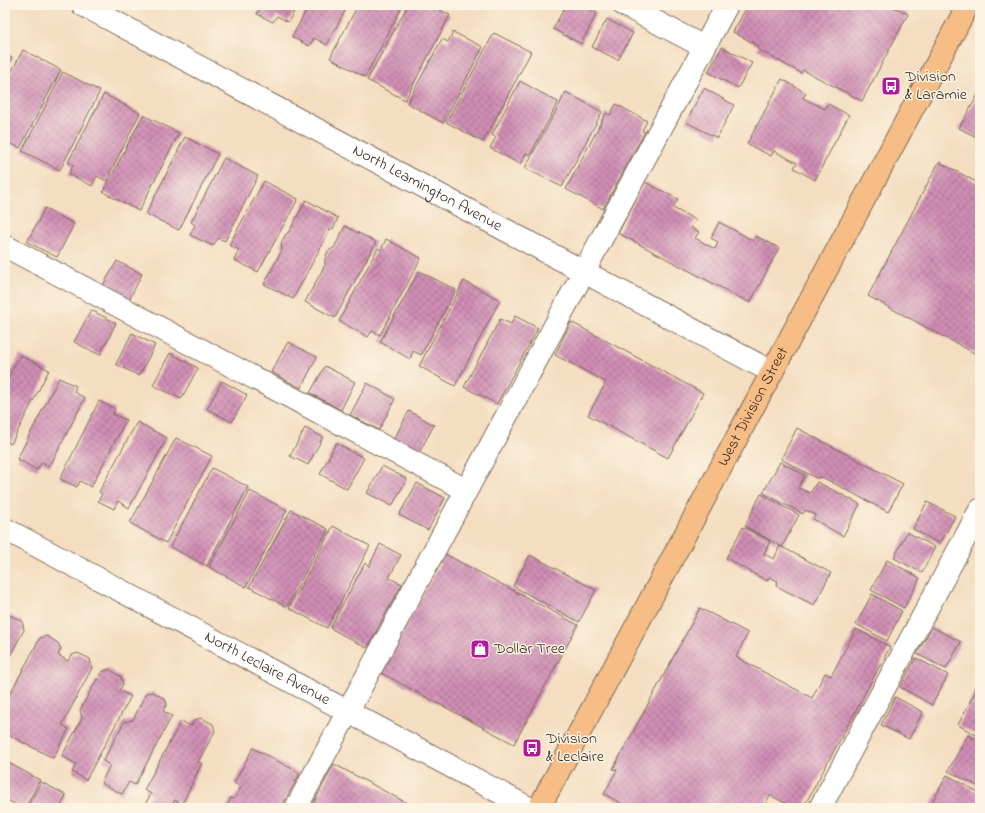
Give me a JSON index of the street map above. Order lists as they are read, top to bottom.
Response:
{
  "streets": {
    "main road": ["West Division Street"],
    "street": ["North Leamington Avenue", "North Leclaire Avenue"]
  },
  "crossings": [
    ["North Leamington Avenue", "West Division Street"]
  ],
  "places": {
    "bus stop": ["Division & Laramie", "Division & Leclaire"],
    "shop": ["Dollar Tree"]
  }
}
